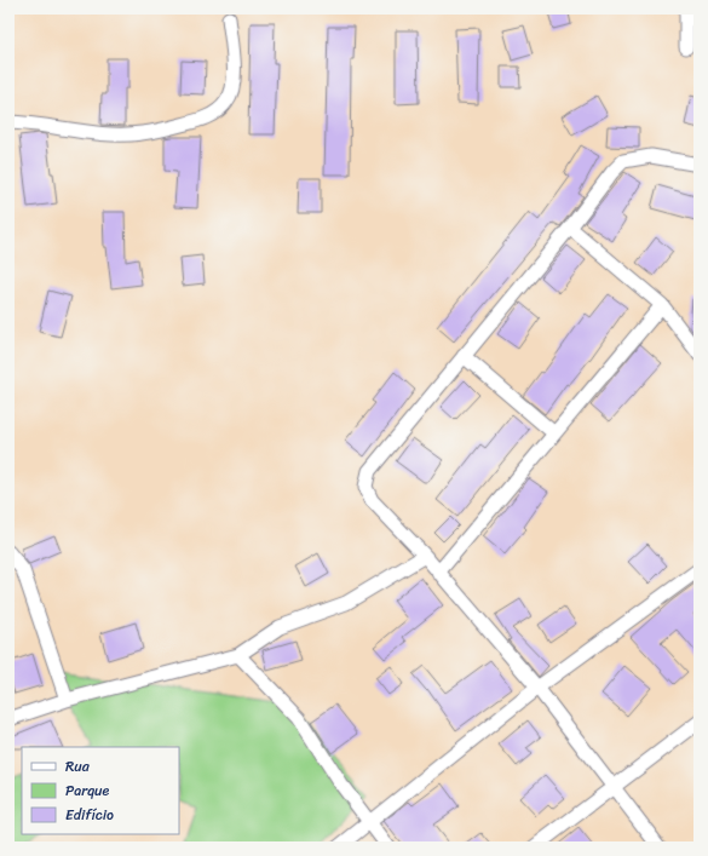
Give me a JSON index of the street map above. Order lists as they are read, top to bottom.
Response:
{
  "legend": ["Rua", "Parque", "Edifício"]
}
